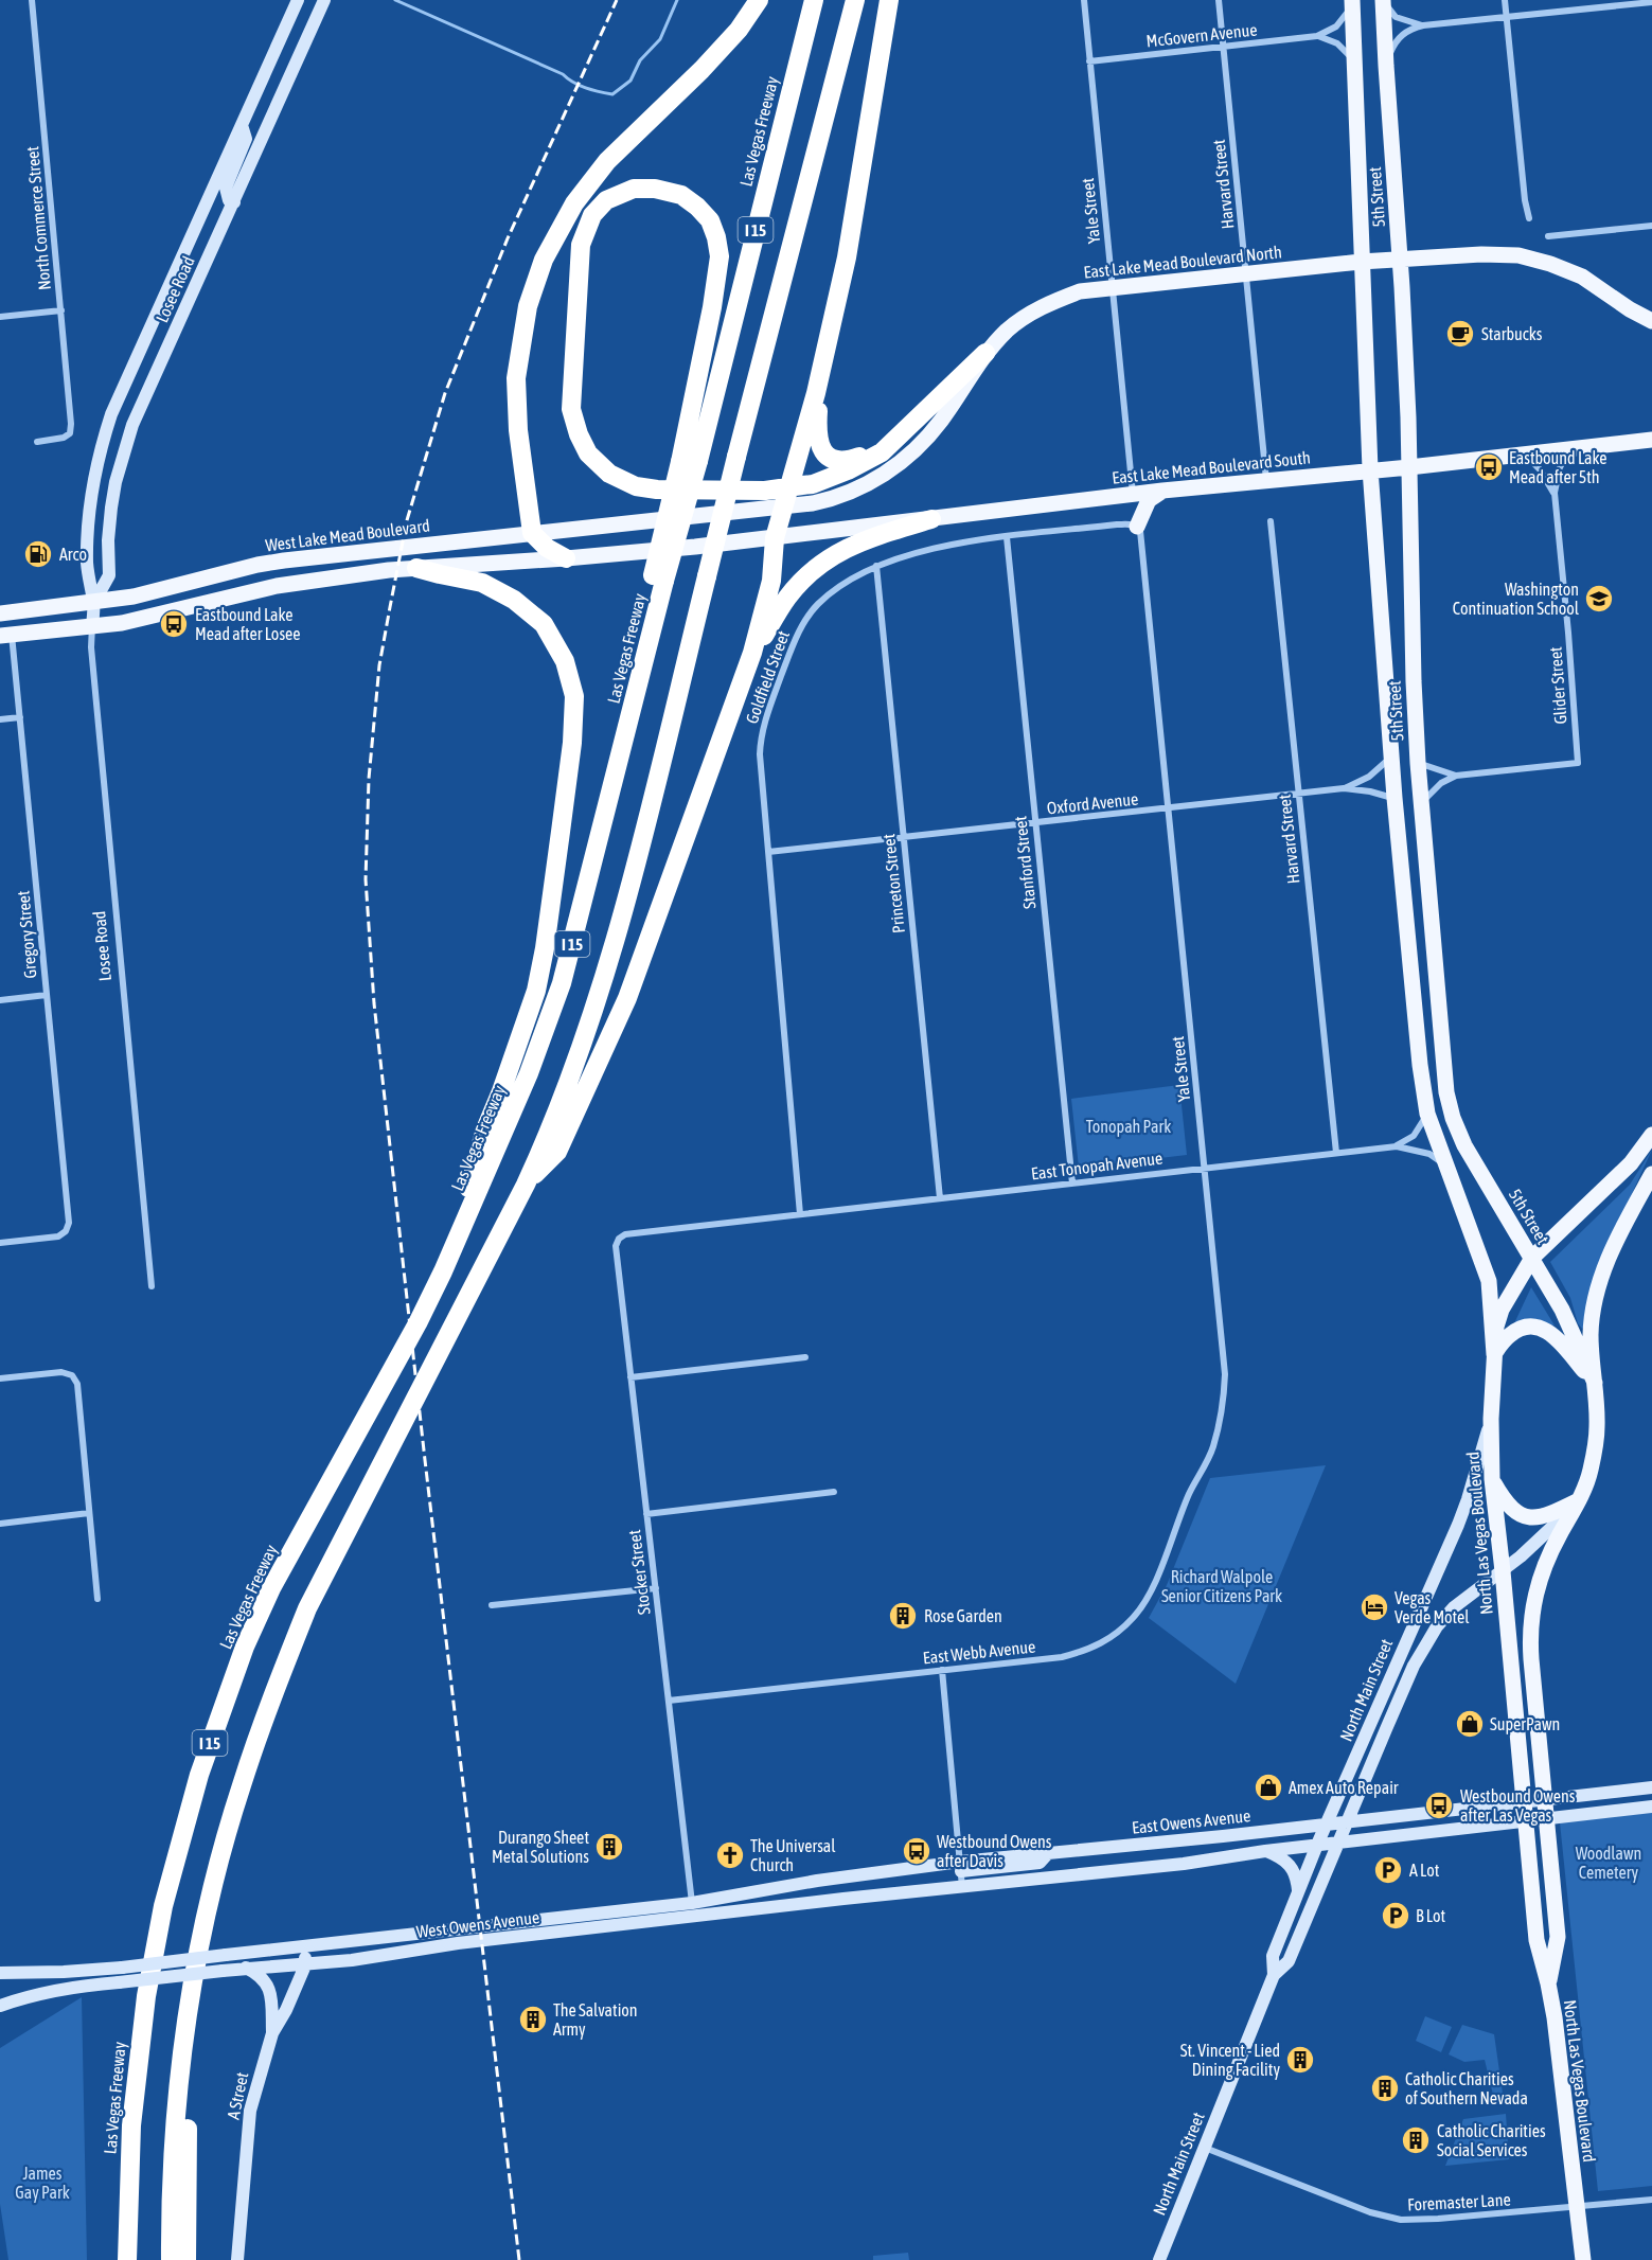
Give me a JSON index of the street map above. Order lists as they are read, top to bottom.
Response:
{
  "streets": {
    "highway": ["Las Vegas Freeway", "I 15"],
    "main road": [
      "5th Street",
      "East Lake Mead Boulevard North",
      "Losee Road",
      "East Lake Mead Boulevard South",
      "West Lake Mead Boulevard",
      "North Las Vegas Boulevard",
      "North Main Street",
      "East Owens Avenue",
      "West Owens Avenue",
      "A Street"
    ],
    "street": [
      "McGovern Avenue",
      "Harvard Street",
      "Yale Street",
      "North Commerce Street",
      "Goldfield Street",
      "Glider Street",
      "Oxford Avenue",
      "Stanford Street",
      "Princeton Street",
      "Gregory Street",
      "East Tonopah Avenue",
      "Stocker Street",
      "East Webb Avenue",
      "Foremaster Lane"
    ]
  },
  "crossings": [
    ["McGovern Avenue", "Harvard Street"],
    ["McGovern Avenue", "5th Street"],
    ["McGovern Avenue", "Yale Street"],
    ["Harvard Street", "East Lake Mead Boulevard North"],
    ["Harvard Street", "East Lake Mead Boulevard South"],
    ["Harvard Street", "Oxford Avenue"],
    ["Harvard Street", "East Tonopah Avenue"],
    ["5th Street", "East Lake Mead Boulevard North"],
    ["5th Street", "East Lake Mead Boulevard South"],
    ["5th Street", "Oxford Avenue"],
    ["5th Street", "East Tonopah Avenue"],
    ["5th Street", "North Las Vegas Boulevard"],
    ["Yale Street", "East Lake Mead Boulevard North"],
    ["Yale Street", "East Lake Mead Boulevard South"],
    ["Yale Street", "Goldfield Street"],
    ["Yale Street", "Oxford Avenue"],
    ["Yale Street", "East Tonopah Avenue"],
    ["Yale Street", "East Webb Avenue"],
    ["East Lake Mead Boulevard North", "West Lake Mead Boulevard"],
    ["Losee Road", "West Lake Mead Boulevard"],
    ["East Lake Mead Boulevard South", "Glider Street"],
    ["Goldfield Street", "Oxford Avenue"],
    ["Goldfield Street", "Stanford Street"],
    ["Goldfield Street", "Princeton Street"],
    ["Goldfield Street", "East Tonopah Avenue"],
    ["Oxford Avenue", "Stanford Street"],
    ["Oxford Avenue", "Princeton Street"],
    ["Stanford Street", "East Tonopah Avenue"],
    ["Princeton Street", "East Tonopah Avenue"],
    ["East Tonopah Avenue", "Stocker Street"],
    ["North Las Vegas Boulevard", "North Main Street"],
    ["North Las Vegas Boulevard", "East Owens Avenue"],
    ["North Las Vegas Boulevard", "Foremaster Lane"],
    ["Stocker Street", "East Webb Avenue"],
    ["Stocker Street", "West Owens Avenue"],
    ["North Main Street", "East Owens Avenue"],
    ["North Main Street", "Foremaster Lane"],
    ["East Owens Avenue", "West Owens Avenue"],
    ["West Owens Avenue", "A Street"]
  ],
  "parks": [
    "Tonopah Park",
    "Richard Walpole Senior Citizens Park",
    "Woodlawn Cemetery",
    "James Gay Park"
  ],
  "places": {
    "cafe": ["Starbucks"],
    "bus stop": [
      "Eastbound Lake Mead after 5th",
      "Eastbound Lake Mead after Losee",
      "Westbound Owens after Las Vegas",
      "Westbound Owens after Davis"
    ],
    "fuel station": ["Arco"],
    "school or university": ["Washington Continuation School"],
    "hotel": ["Vegas Verde Motel"],
    "building": [
      "Rose Garden",
      "Durango Sheet Metal Solutions",
      "The Salvation Army",
      "St. Vincent - Lied Dining Facility",
      "Catholic Charities of Southern Nevada",
      "Catholic Charities Social Services"
    ],
    "shop": ["SuperPawn", "Amex Auto Repair"],
    "church": ["The Universal Church"],
    "parking": ["A Lot", "B Lot"]
  }
}
